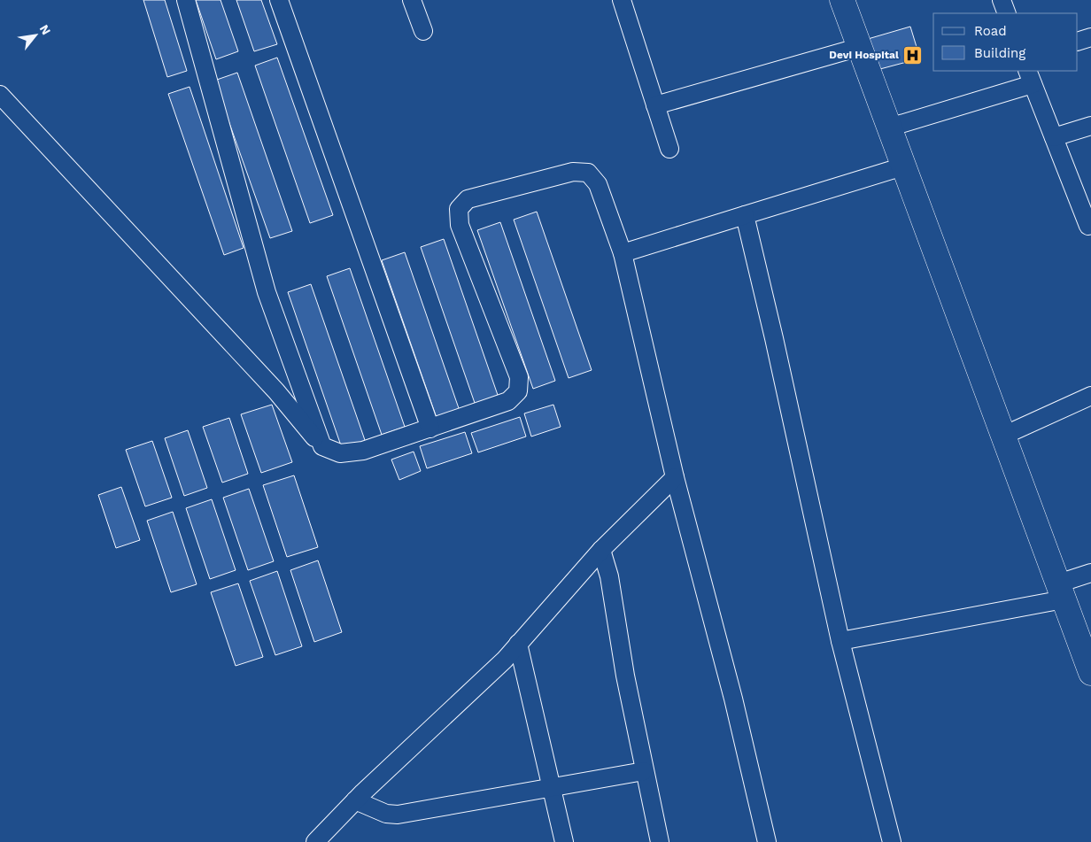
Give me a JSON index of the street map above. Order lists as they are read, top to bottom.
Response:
{
  "places": {
    "hospital": ["Devi Hospital"]
  },
  "legend": ["Road", "Building"],
  "north": "top right"
}
